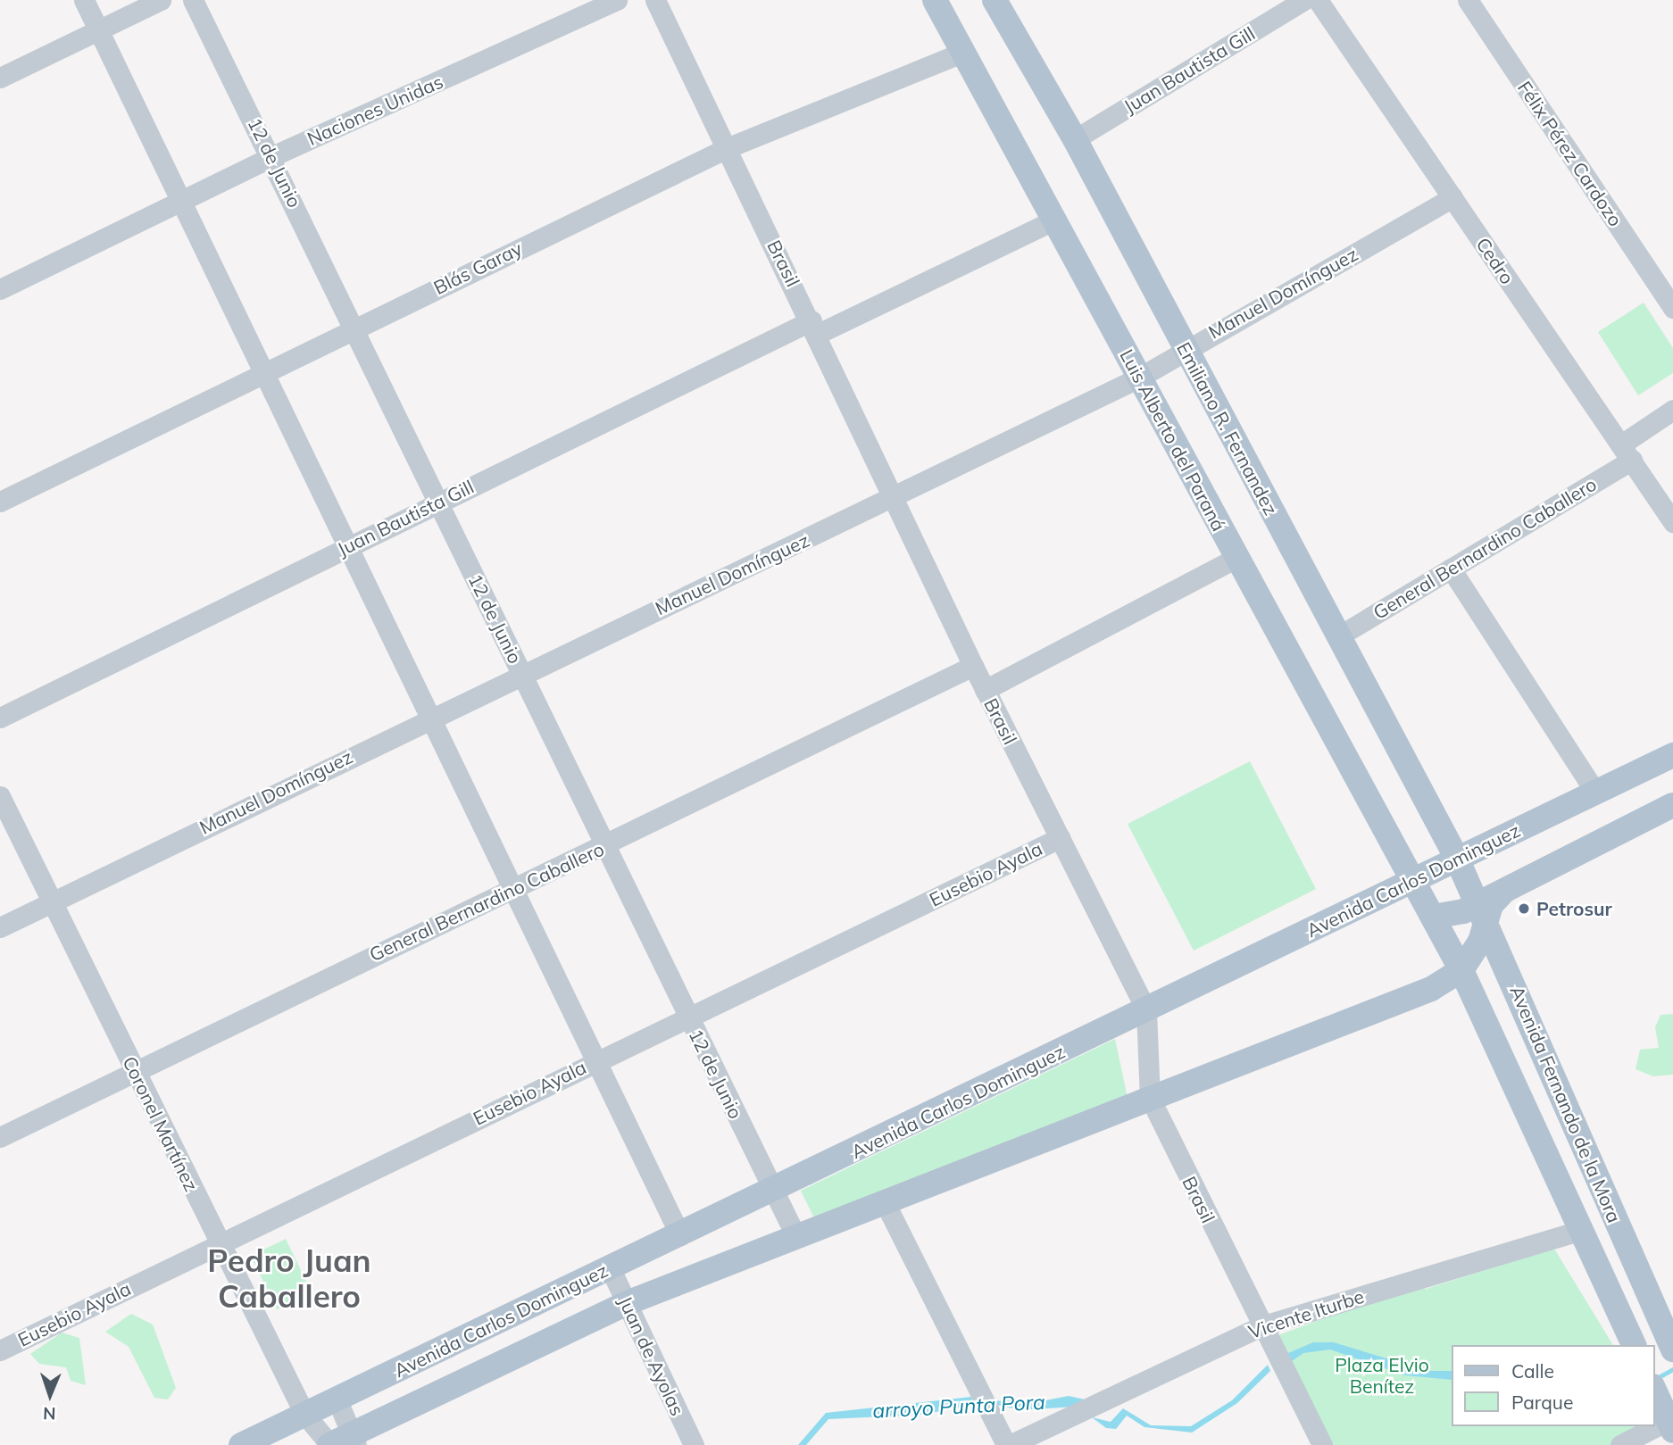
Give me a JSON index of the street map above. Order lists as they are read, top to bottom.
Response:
{
  "streets": {
    "main road": [
      "Emiliano R. Fernandez",
      "Luis Alberto del Paraná",
      "Avenida Carlos Dominguez",
      "Avenida Fernando de la Mora"
    ],
    "street": [
      "Juan Bautista Gill",
      "Naciones Unidas",
      "Félix Pérez Cardozo",
      "12 de Junio",
      "Cedro",
      "Brasil",
      "Blás Garay",
      "Manuel Domínguez",
      "General Bernardino Caballero",
      "Eusebio Ayala",
      "Coronel Martínez",
      "Vicente Iturbe",
      "Juan de Ayolas"
    ]
  },
  "crossings": [
    ["Juan Bautista Gill", "12 de Junio"],
    ["Juan Bautista Gill", "Brasil"],
    ["Juan Bautista Gill", "Emiliano R. Fernandez"],
    ["Juan Bautista Gill", "Luis Alberto del Paraná"],
    ["Naciones Unidas", "12 de Junio"],
    ["12 de Junio", "Blás Garay"],
    ["12 de Junio", "Manuel Domínguez"],
    ["12 de Junio", "General Bernardino Caballero"],
    ["12 de Junio", "Eusebio Ayala"],
    ["12 de Junio", "Avenida Carlos Dominguez"],
    ["Cedro", "Manuel Domínguez"],
    ["Cedro", "General Bernardino Caballero"],
    ["Brasil", "Blás Garay"],
    ["Brasil", "Manuel Domínguez"],
    ["Brasil", "General Bernardino Caballero"],
    ["Brasil", "Eusebio Ayala"],
    ["Brasil", "Avenida Carlos Dominguez"],
    ["Brasil", "Vicente Iturbe"],
    ["Blás Garay", "Luis Alberto del Paraná"],
    ["Manuel Domínguez", "Emiliano R. Fernandez"],
    ["Manuel Domínguez", "Luis Alberto del Paraná"],
    ["Manuel Domínguez", "Coronel Martínez"],
    ["Emiliano R. Fernandez", "General Bernardino Caballero"],
    ["Emiliano R. Fernandez", "Avenida Carlos Dominguez"],
    ["Emiliano R. Fernandez", "Avenida Fernando de la Mora"],
    ["Luis Alberto del Paraná", "Avenida Carlos Dominguez"],
    ["Luis Alberto del Paraná", "Avenida Fernando de la Mora"],
    ["General Bernardino Caballero", "Coronel Martínez"],
    ["Eusebio Ayala", "Coronel Martínez"],
    ["Avenida Carlos Dominguez", "Avenida Fernando de la Mora"],
    ["Avenida Carlos Dominguez", "Coronel Martínez"],
    ["Avenida Carlos Dominguez", "Juan de Ayolas"],
    ["Avenida Fernando de la Mora", "Vicente Iturbe"]
  ],
  "districts": ["Pedro Juan Caballero"],
  "water": ["arroyo Punta Pora"],
  "parks": ["Plaza Elvio Benítez"],
  "places": ["Petrosur"],
  "legend": ["Calle", "Parque"],
  "north": "bottom"
}
